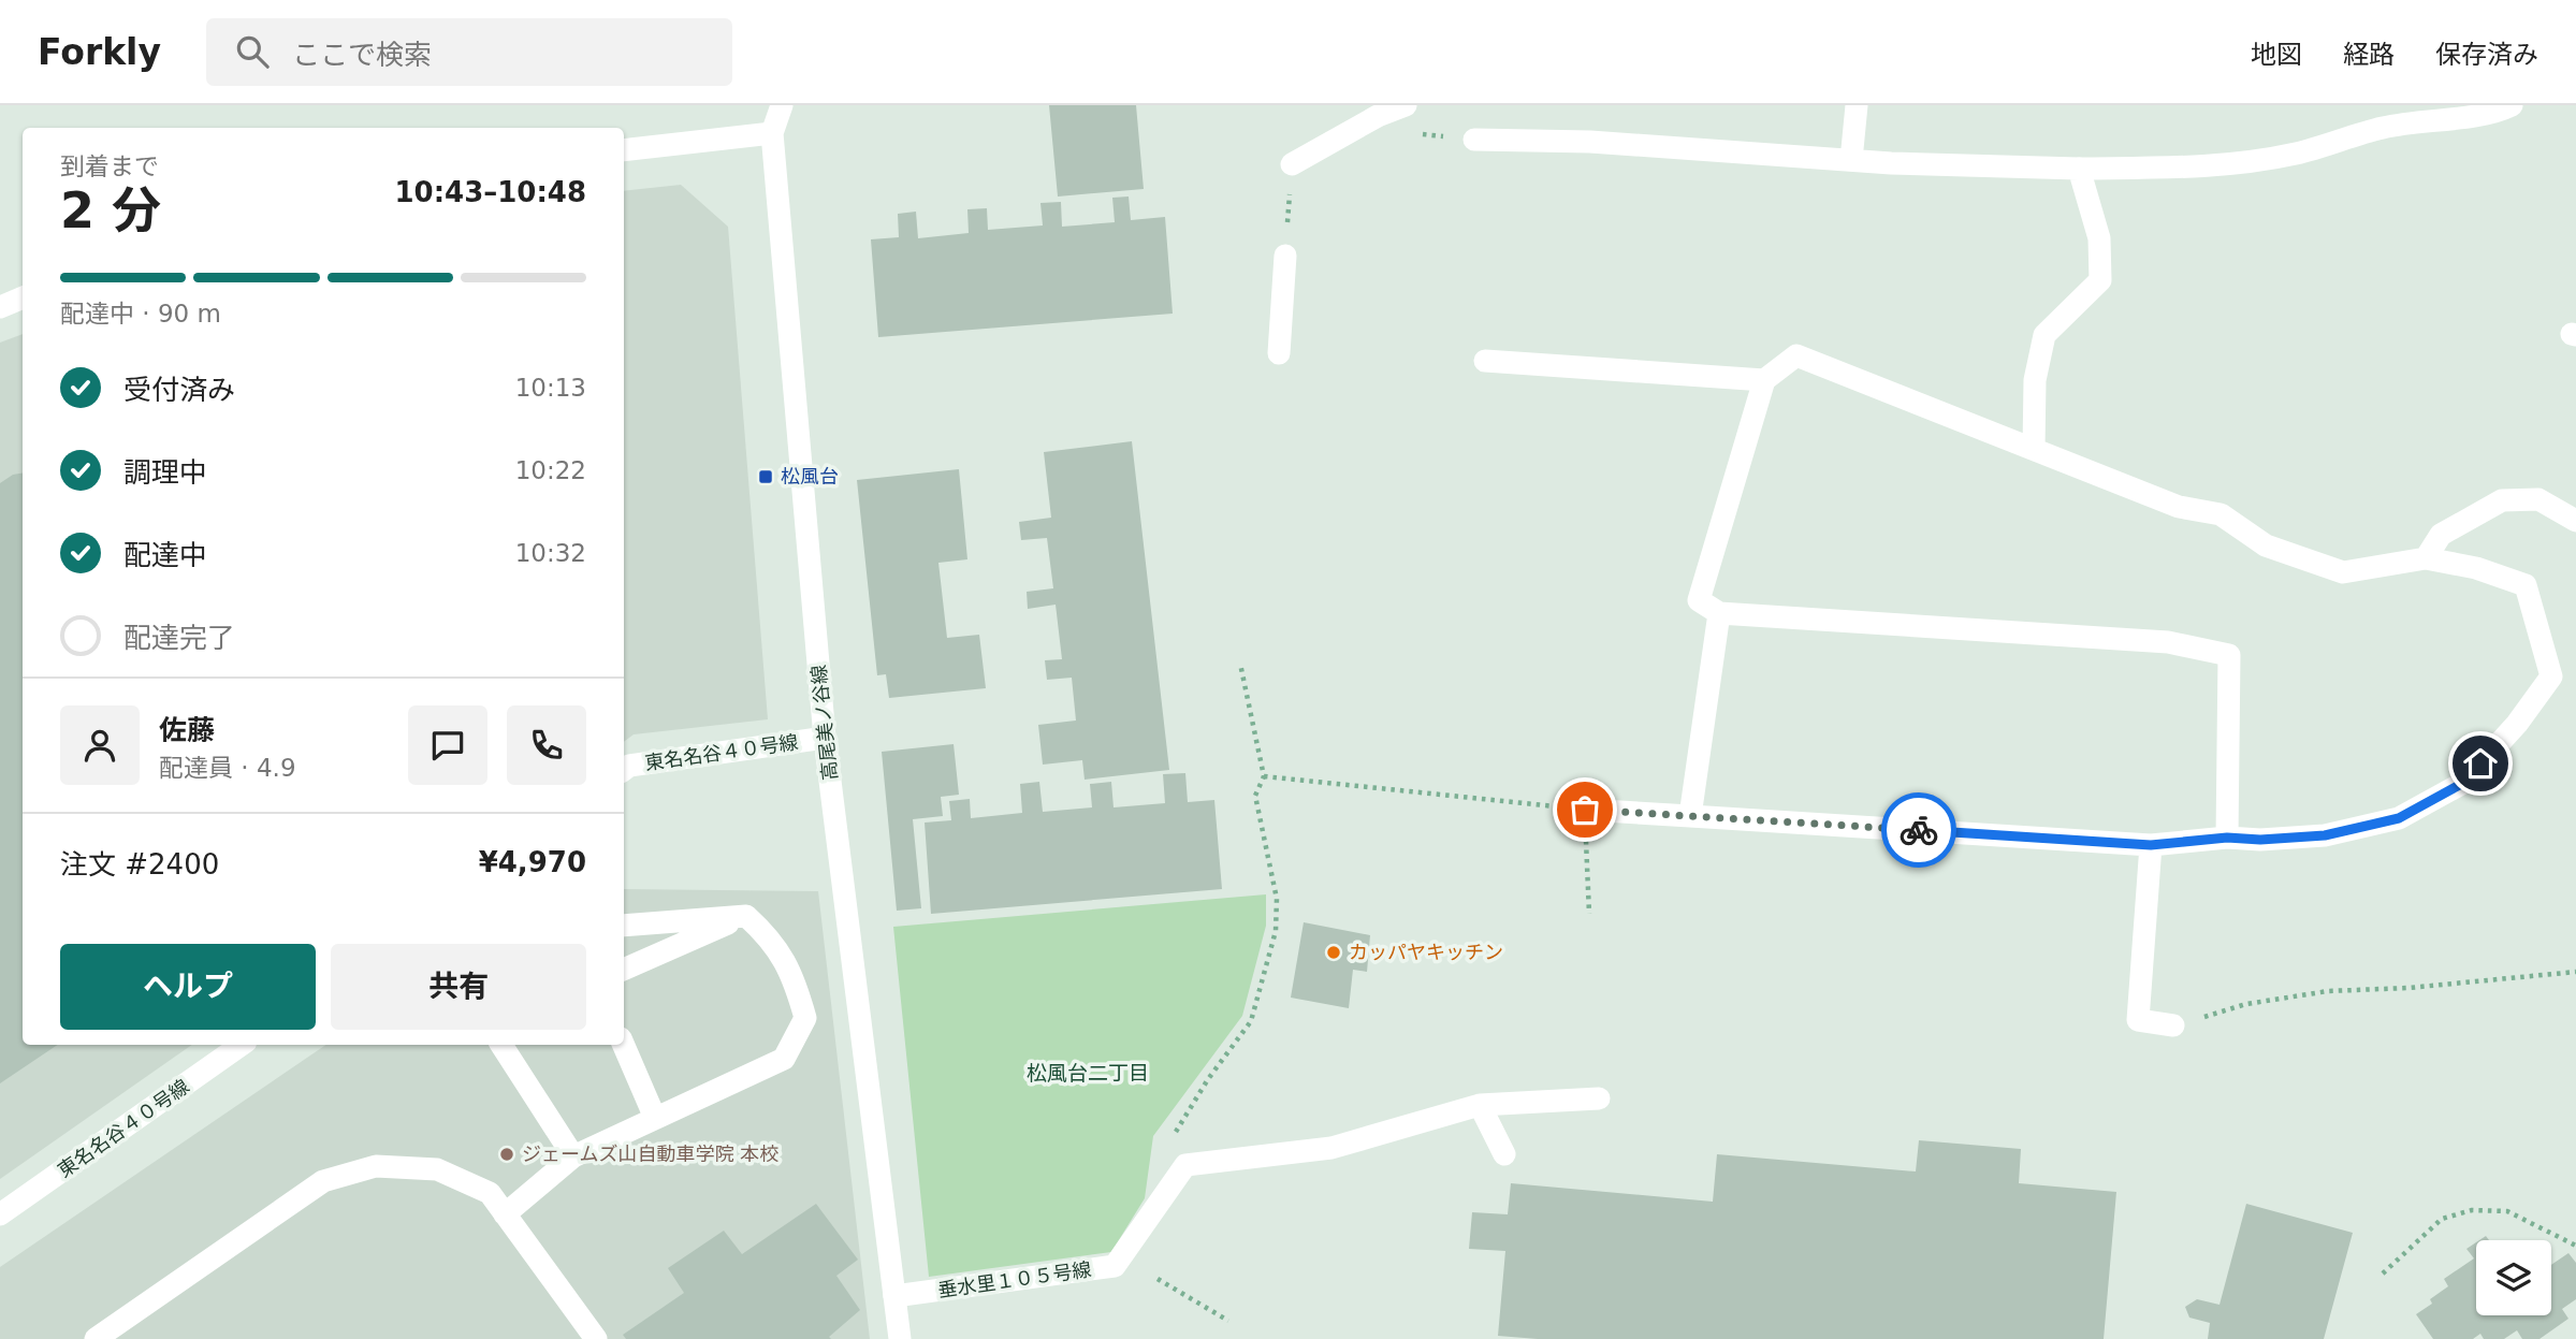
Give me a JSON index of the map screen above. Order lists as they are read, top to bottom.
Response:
{
  "streets": {
    "street": ["高尾美ノ谷線", "東名名谷４０号線", "垂水里１０５号線"]
  },
  "crossings": [
    ["高尾美ノ谷線", "東名名谷４０号線"],
    ["高尾美ノ谷線", "垂水里１０５号線"]
  ],
  "districts": ["松風台二丁目"],
  "places": {
    "transit": ["松風台"],
    "other": ["カッパヤキッチン", "ジェームズ山自動車学院 本校"]
  },
  "page": {
    "header": "Forkly",
    "search": "ここで検索",
    "nav": ["地図", "経路", "保存済み"],
    "heading": ["2 分", "到着まで", "10:43–10:48"],
    "panel": [
      "佐藤",
      "配達員 · 4.9",
      "注文 #2400",
      "¥4,970"
    ],
    "bar": "配達中 · 90 m",
    "list": [
      ["受付済み", "10:13"],
      ["調理中", "10:22"],
      ["配達中", "10:32"],
      "配達完了"
    ],
    "buttons": ["ヘルプ", "共有"]
  }
}
